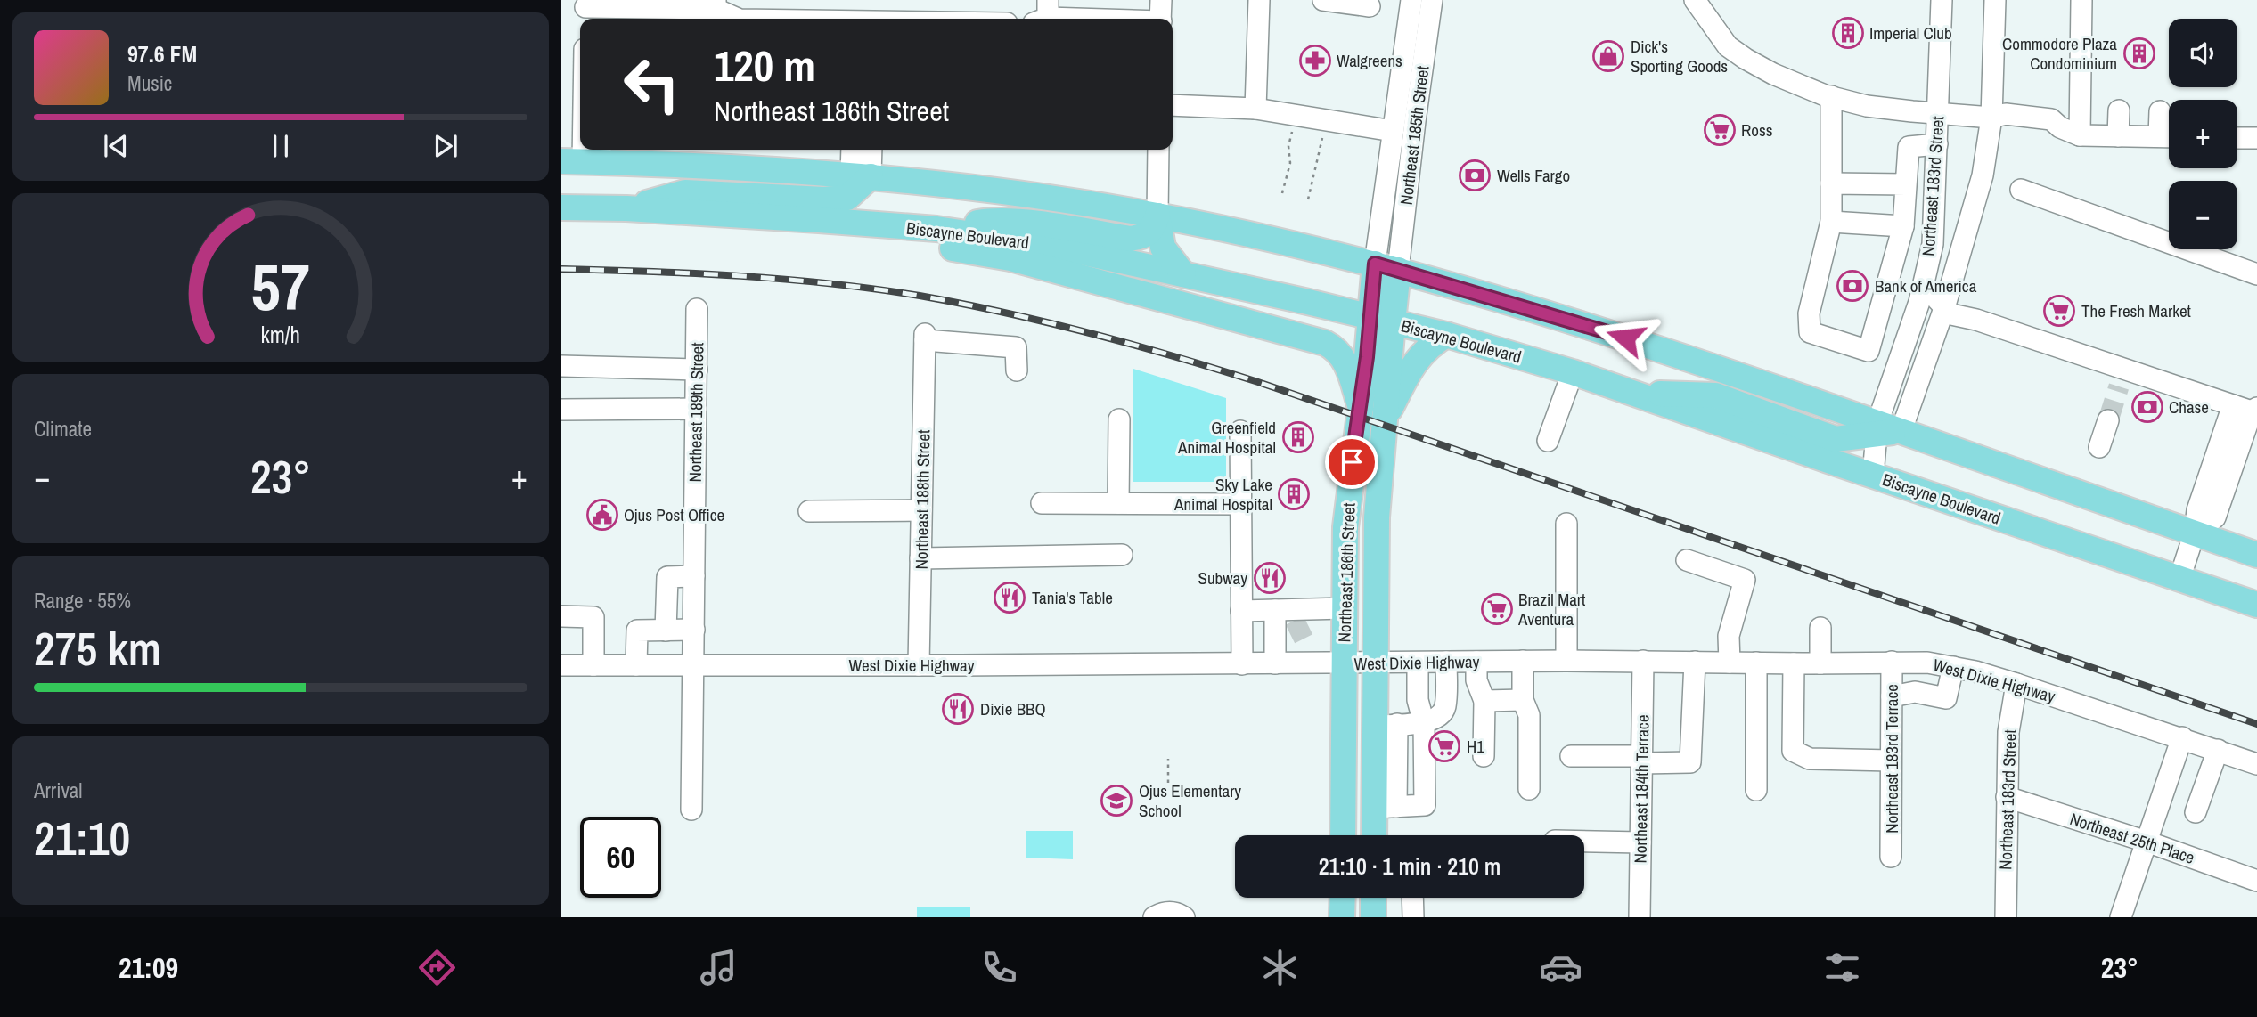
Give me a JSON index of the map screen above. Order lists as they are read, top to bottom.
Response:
{
  "streets": {
    "main road": ["Biscayne Boulevard", "Northeast 186th Street"],
    "street": [
      "Northeast 185th Street",
      "Northeast 183rd Street",
      "Northeast 189th Street",
      "Northeast 188th Street",
      "West Dixie Highway",
      "Northeast 183rd Terrace",
      "Northeast 184th Terrace",
      "Northeast 25th Place"
    ]
  },
  "crossings": [
    ["Northeast 185th Street", "Northeast 186th Street"],
    ["Northeast 183rd Street", "Biscayne Boulevard"],
    ["Northeast 183rd Street", "West Dixie Highway"],
    ["Northeast 183rd Street", "Northeast 25th Place"],
    ["Biscayne Boulevard", "Northeast 186th Street"],
    ["Northeast 189th Street", "West Dixie Highway"],
    ["Northeast 188th Street", "West Dixie Highway"],
    ["Northeast 186th Street", "West Dixie Highway"],
    ["West Dixie Highway", "Northeast 183rd Terrace"],
    ["West Dixie Highway", "Northeast 184th Terrace"]
  ],
  "places": {
    "building": [
      "Imperial Club",
      "Commodore Plaza Condominium",
      "Greenfield Animal Hospital",
      "Sky Lake Animal Hospital"
    ],
    "shop": ["Dick's Sporting Goods"],
    "pharmacy": ["Walgreens"],
    "supermarket": [
      "Ross",
      "The Fresh Market",
      "Brazil Mart Aventura",
      "H1"
    ],
    "bank": ["Wells Fargo", "Bank of America", "Chase"],
    "public building": ["Ojus Post Office"],
    "restaurant": ["Subway", "Tania's Table", "Dixie BBQ"],
    "school or university": ["Ojus Elementary School"]
  },
  "page": {
    "map_buttons": ["+", "−"],
    "turn": ["120 m", "Northeast 186th Street"],
    "song": ["97.6 FM", "Music"],
    "tile": [
      "Climate",
      ["Range · 55%", "275 km"],
      ["Arrival", "21:10"]
    ],
    "heat": ["−", "23°", "+"],
    "limit": "60",
    "trip": "21:10 · 1 min · 210 m",
    "tabs": ["21:09", "23°"],
    "gauge": ["57", "km/h"]
  }
}
